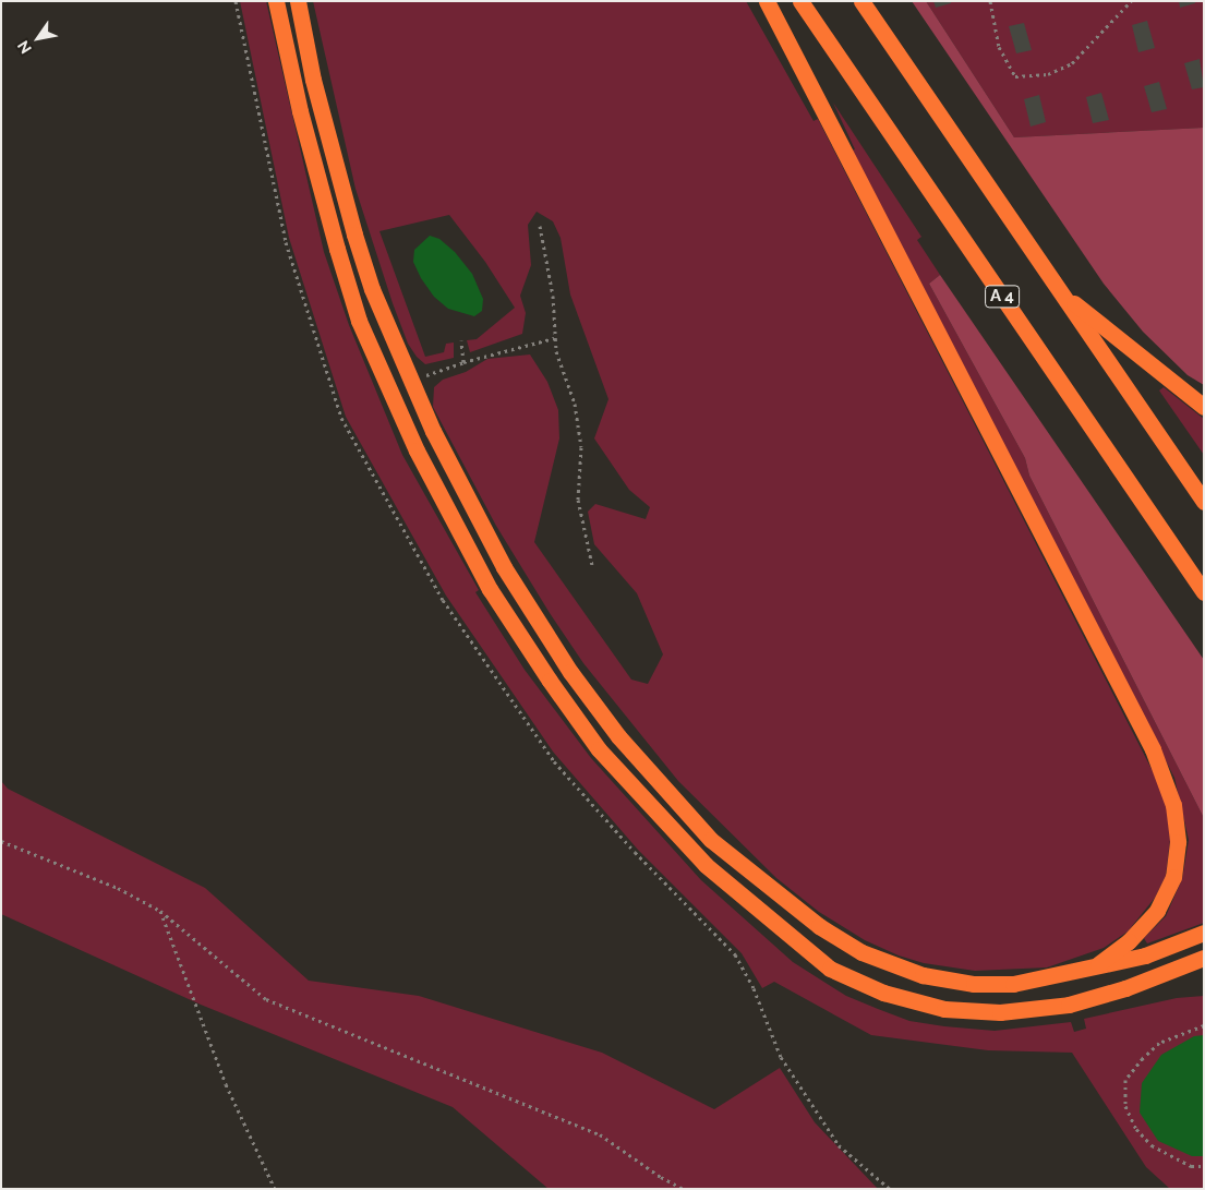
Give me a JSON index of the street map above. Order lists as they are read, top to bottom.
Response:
{
  "streets": {
    "highway": ["A 4"]
  },
  "north": "bottom left"
}
